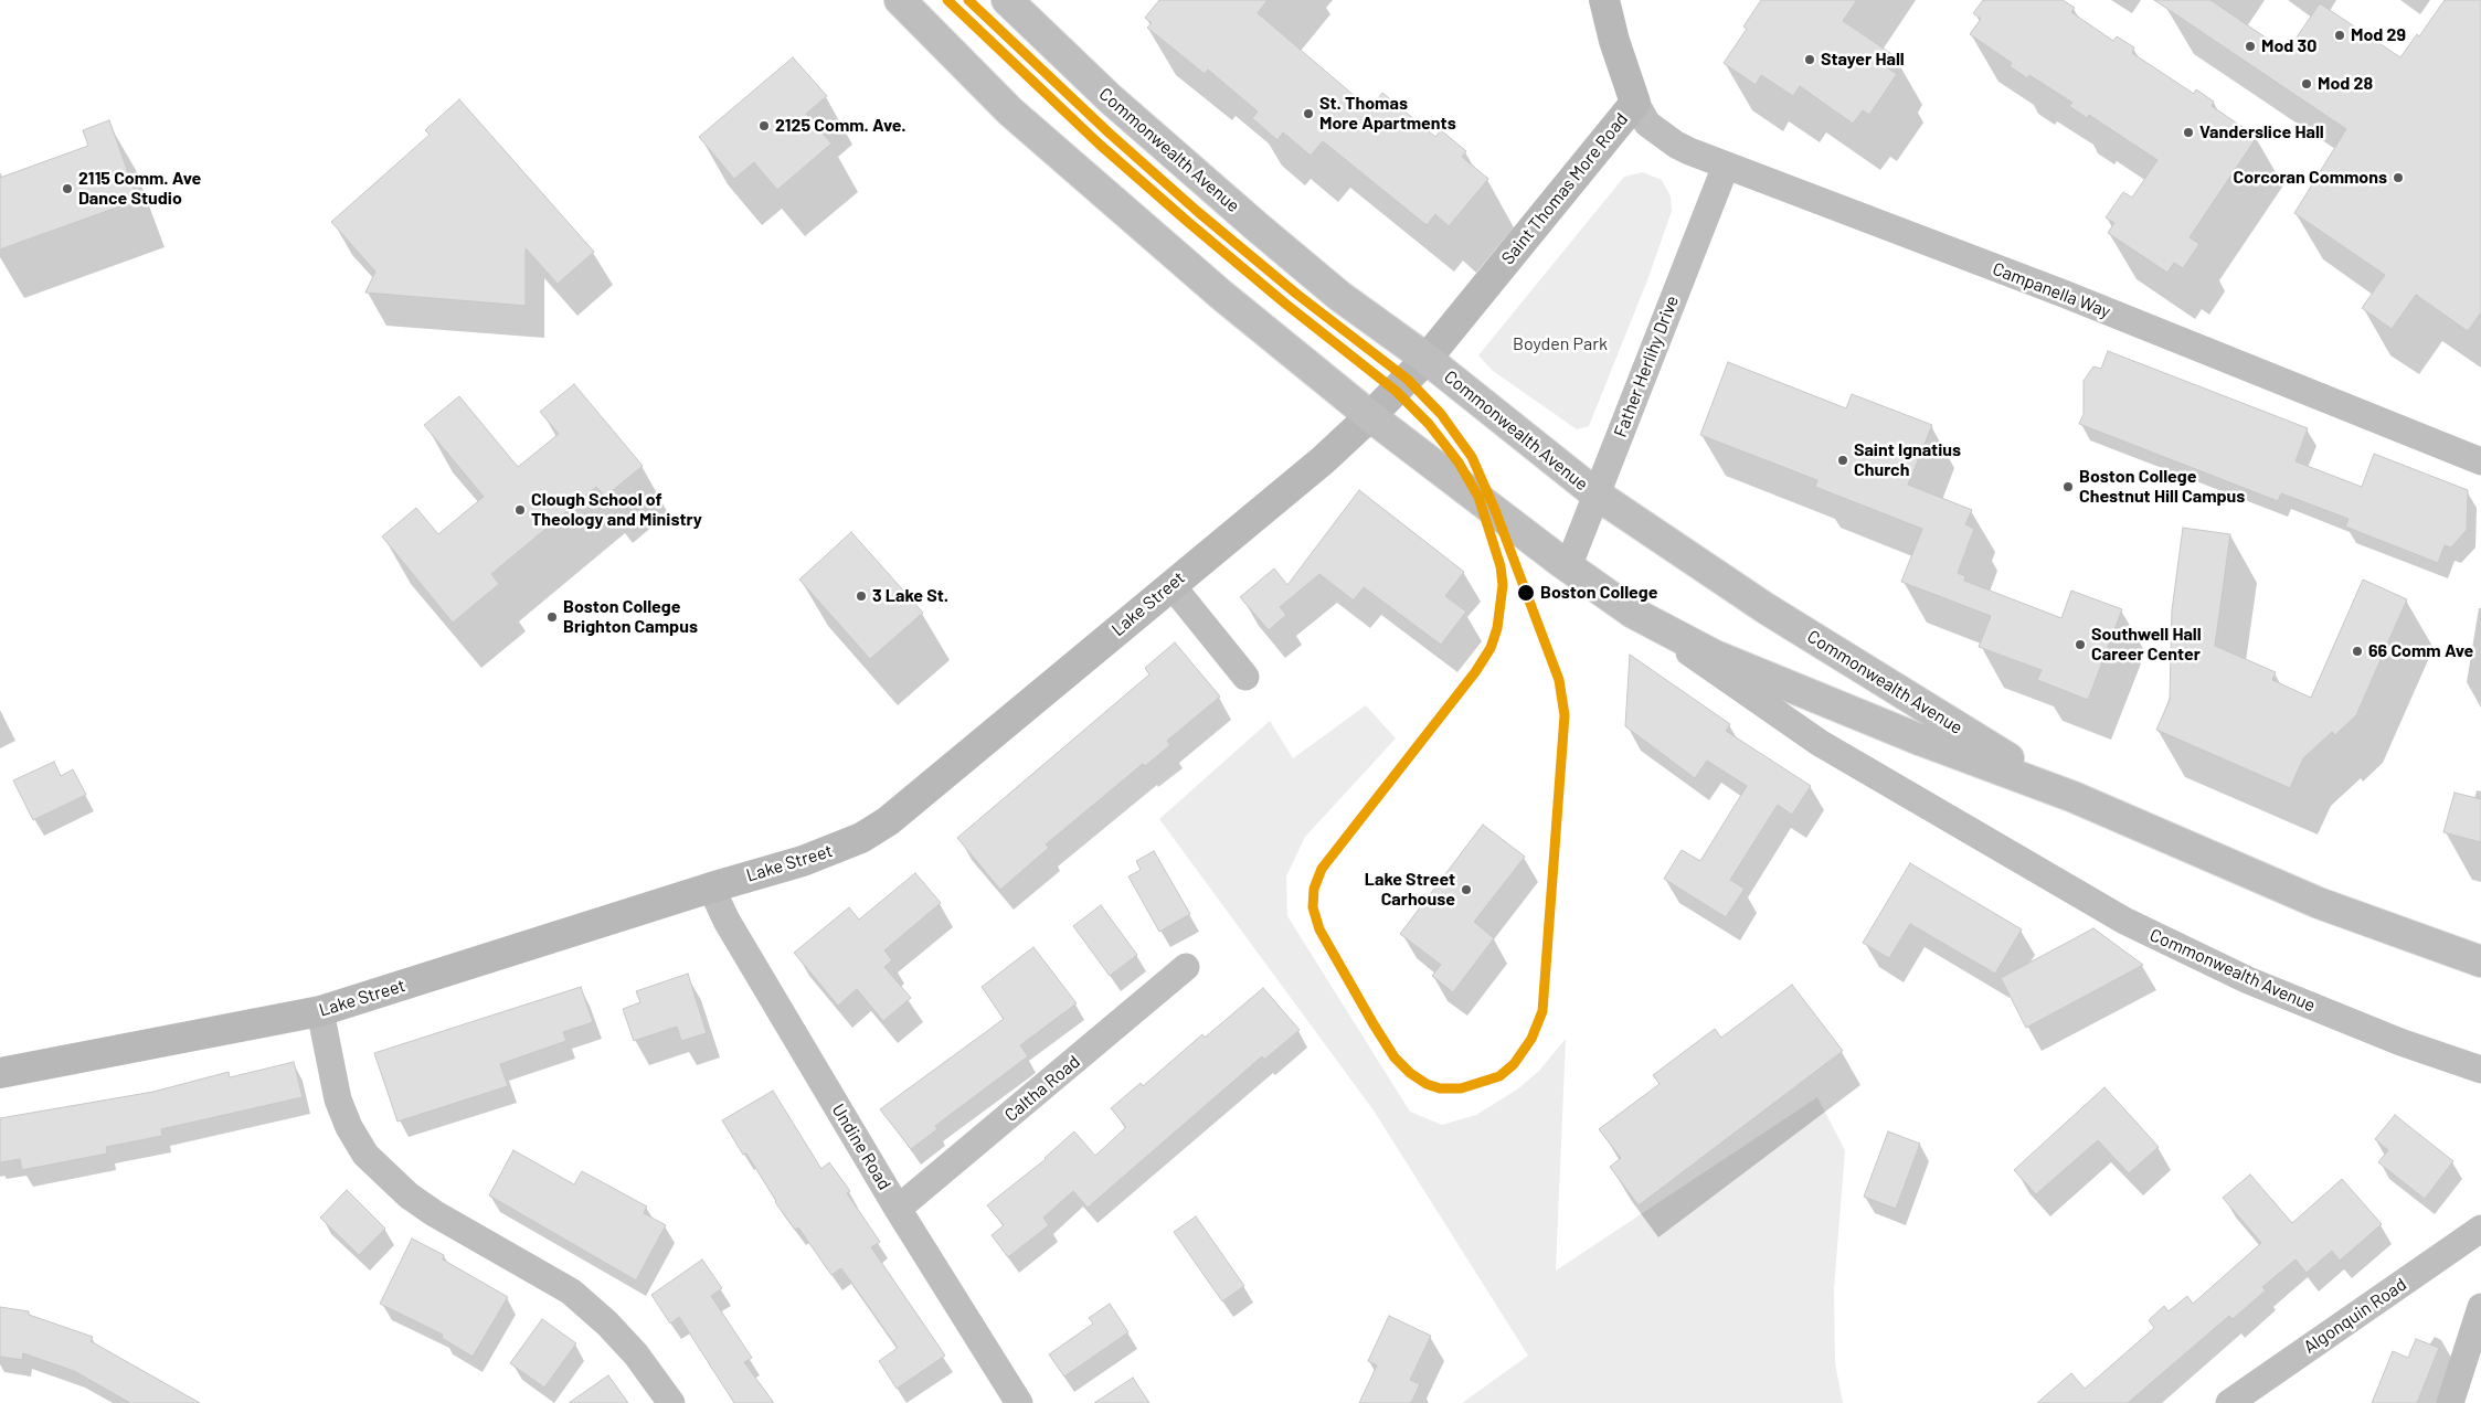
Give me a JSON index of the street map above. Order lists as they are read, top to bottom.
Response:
{
  "streets": {
    "main road": ["Commonwealth Avenue"],
    "street": [
      "Saint Thomas More Road",
      "Campanella Way",
      "Father Herlihy Drive",
      "Lake Street",
      "Caltha Road",
      "Undine Road",
      "Algonquin Road"
    ]
  },
  "crossings": [
    ["Commonwealth Avenue", "Saint Thomas More Road"],
    ["Commonwealth Avenue", "Father Herlihy Drive"],
    ["Commonwealth Avenue", "Lake Street"],
    ["Saint Thomas More Road", "Campanella Way"],
    ["Saint Thomas More Road", "Lake Street"],
    ["Campanella Way", "Father Herlihy Drive"],
    ["Lake Street", "Undine Road"],
    ["Caltha Road", "Undine Road"]
  ],
  "parks": ["Boyden Park"],
  "places": [
    "Mod 29",
    "Mod 30",
    "Stayer Hall",
    "Mod 28",
    "St. Thomas More Apartments",
    "2125 Comm. Ave.",
    "Vanderslice Hall",
    "Corcoran Commons",
    "2115 Comm. Ave Dance Studio",
    "Saint Ignatius Church",
    "Boston College Chestnut Hill Campus",
    "Clough School of Theology and Ministry",
    "Boston College",
    "3 Lake St.",
    "Boston College Brighton Campus",
    "Southwell Hall Career Center",
    "66 Comm Ave",
    "Lake Street Carhouse"
  ]
}
